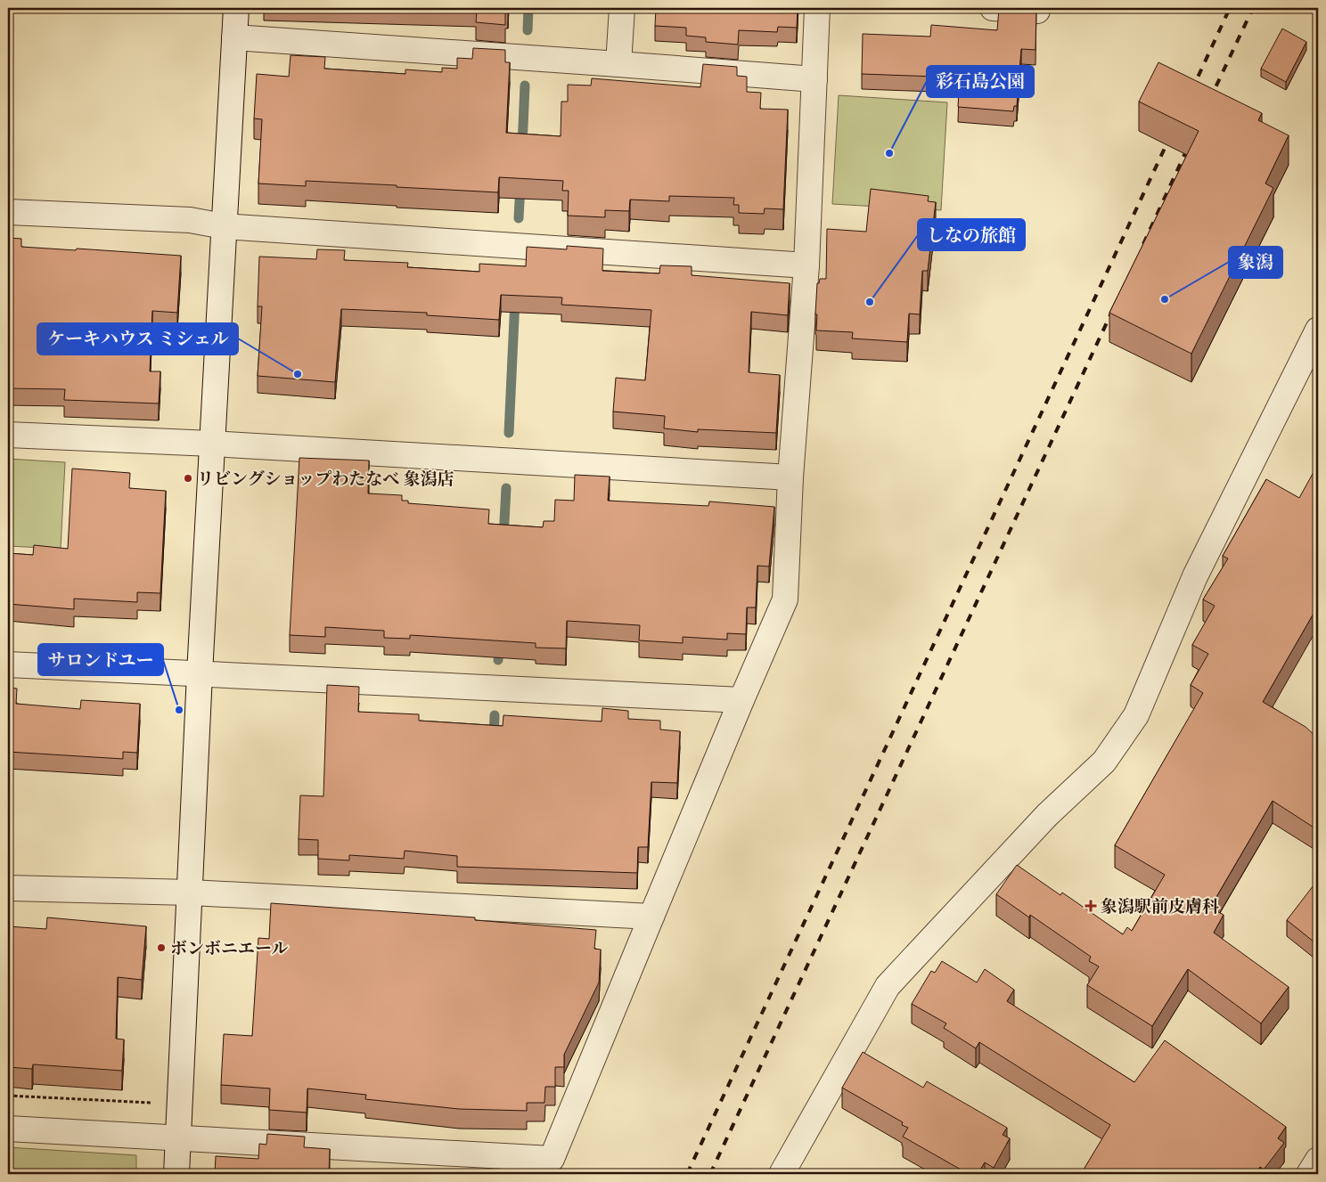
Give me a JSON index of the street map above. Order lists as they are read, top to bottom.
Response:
{
  "places": {
    "other": [
      "彩石島公園",
      "象潟",
      "しなの旅館",
      "ケーキハウス ミシェル",
      "リビングショップわたなべ 象潟店",
      "サロンドユー",
      "ボンボニエール"
    ],
    "health": ["象潟駅前皮膚科"]
  }
}
